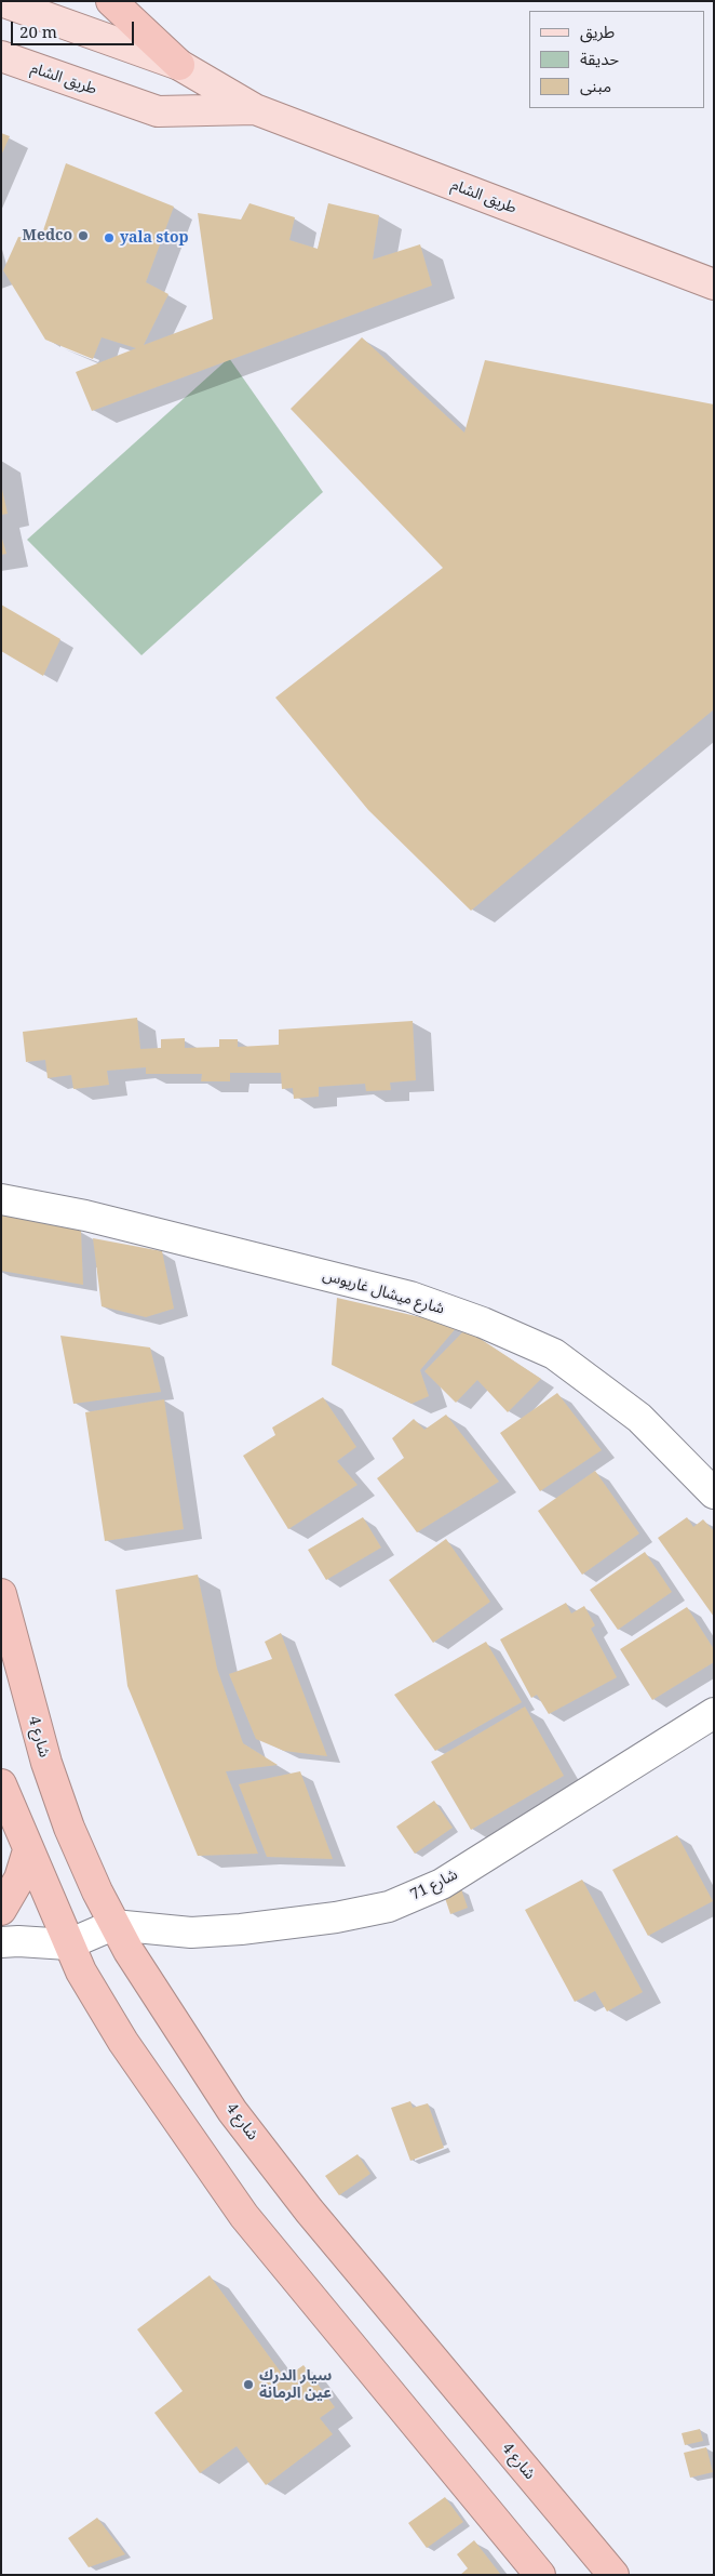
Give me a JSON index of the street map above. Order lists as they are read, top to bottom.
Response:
{
  "streets": {
    "highway": ["شارع 4"],
    "main road": ["طريق الشام"],
    "street": ["شارع ميشال غاريوس", "شارع 71"]
  },
  "crossings": [
    ["شارع 4", "شارع 71"]
  ],
  "places": ["Medco", "yala stop", "سيار الدرك عين الرمانة"],
  "legend": ["طريق", "حديقة", "مبنى"],
  "scale_bar": "20 m"
}
